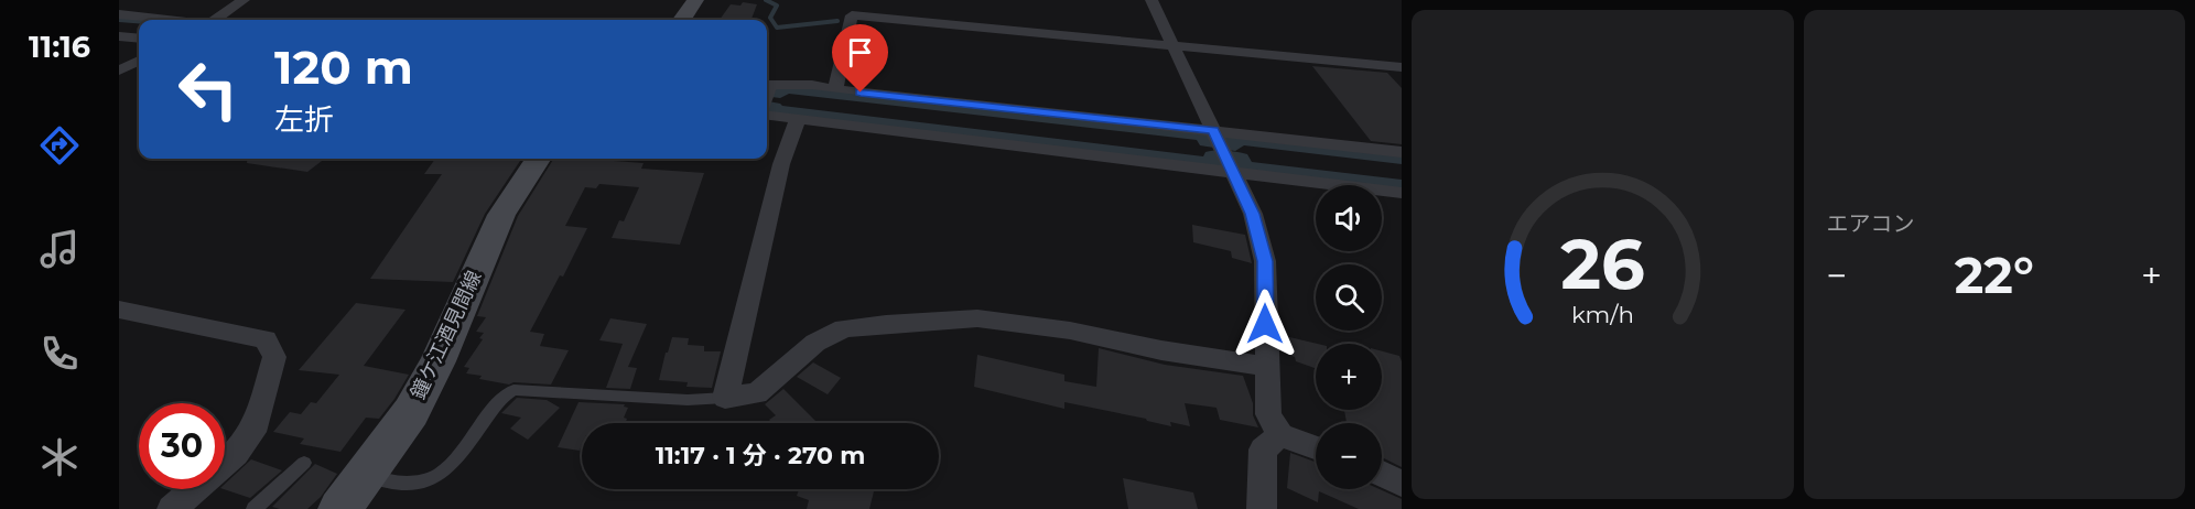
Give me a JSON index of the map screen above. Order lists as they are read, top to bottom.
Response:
{
  "streets": {
    "main road": ["鐘ケ江酒見間線"]
  },
  "page": {
    "tabs": "11:16",
    "tile": "エアコン",
    "turn": ["120 m", "左折"],
    "map_buttons": ["+", "−"],
    "heat": ["−", "22°", "+"],
    "limit": "30",
    "trip": "11:17 · 1 分 · 270 m",
    "gauge": ["26", "km/h"]
  }
}
